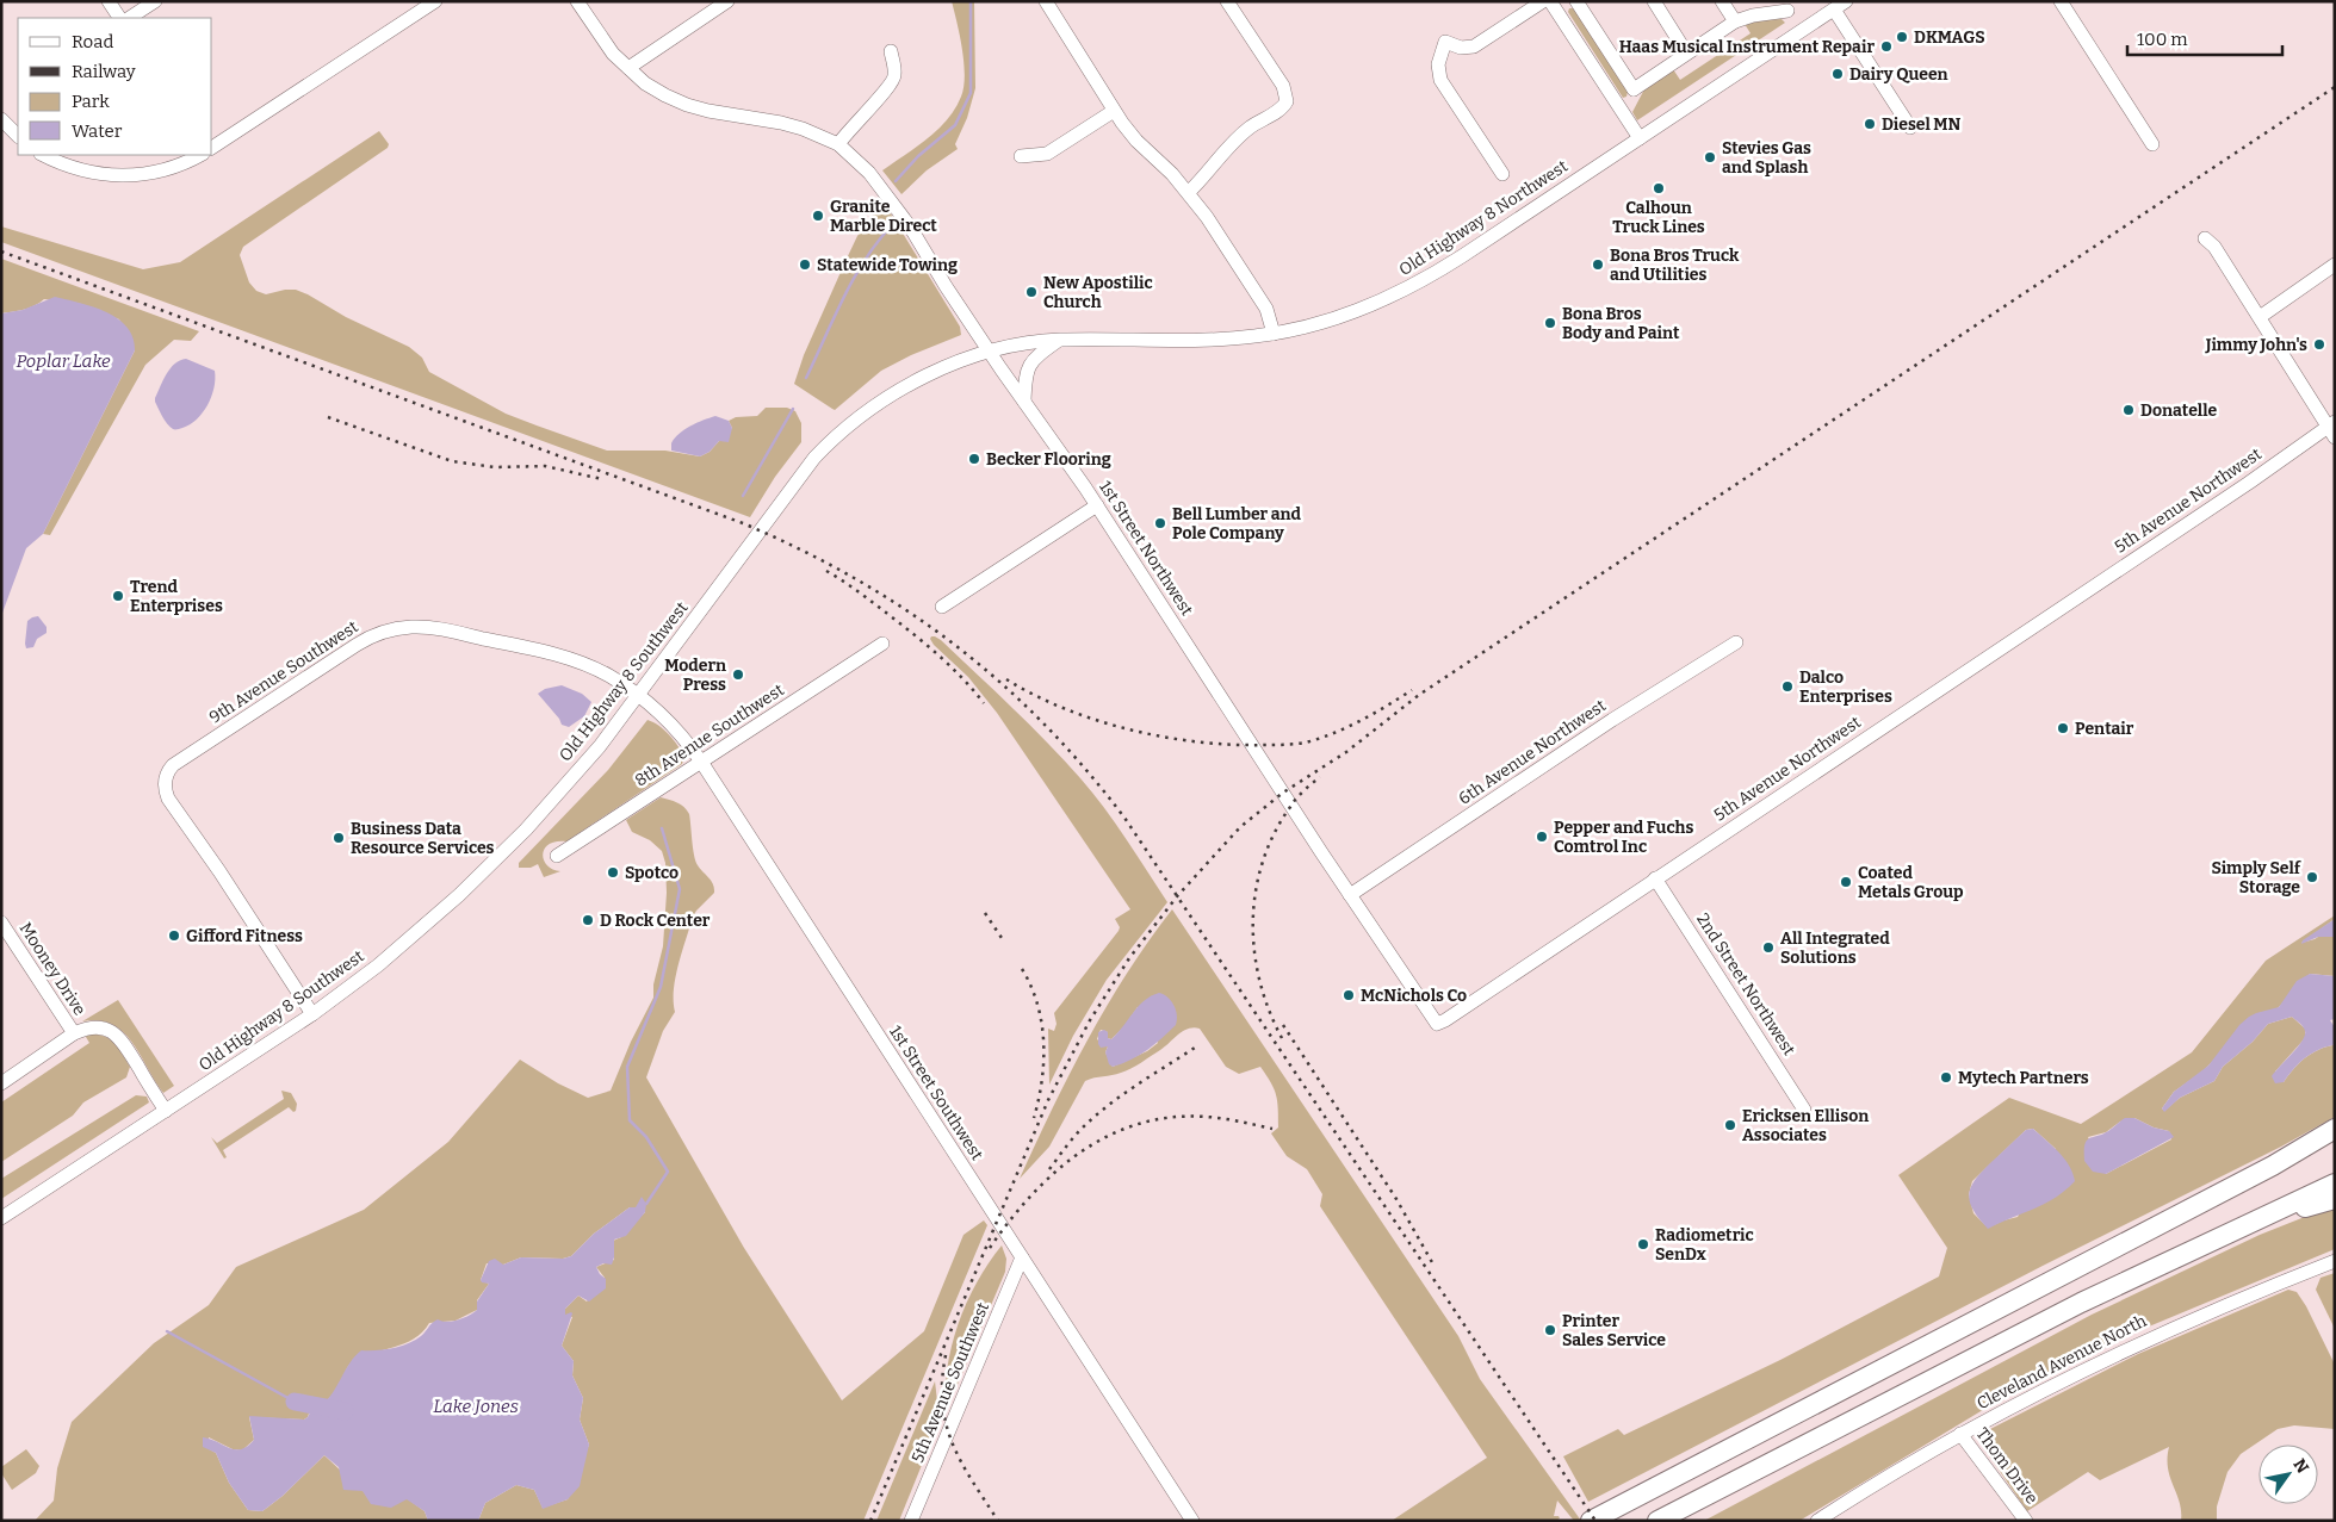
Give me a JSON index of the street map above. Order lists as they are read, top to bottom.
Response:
{
  "streets": {
    "street": [
      "Old Highway 8 Northwest",
      "5th Avenue Northwest",
      "1st Street Northwest",
      "9th Avenue Southwest",
      "Old Highway 8 Southwest",
      "8th Avenue Southwest",
      "6th Avenue Northwest",
      "Mooney Drive",
      "2nd Street Northwest",
      "1st Street Southwest",
      "Cleveland Avenue North",
      "5th Avenue Southwest",
      "Thom Drive"
    ]
  },
  "crossings": [
    ["Old Highway 8 Northwest", "1st Street Northwest"],
    ["Old Highway 8 Northwest", "Old Highway 8 Southwest"],
    ["5th Avenue Northwest", "1st Street Northwest"],
    ["5th Avenue Northwest", "2nd Street Northwest"],
    ["1st Street Northwest", "Old Highway 8 Southwest"],
    ["1st Street Northwest", "6th Avenue Northwest"],
    ["9th Avenue Southwest", "Old Highway 8 Southwest"],
    ["9th Avenue Southwest", "1st Street Southwest"],
    ["Old Highway 8 Southwest", "1st Street Southwest"],
    ["8th Avenue Southwest", "1st Street Southwest"],
    ["1st Street Southwest", "5th Avenue Southwest"],
    ["Cleveland Avenue North", "Thom Drive"]
  ],
  "water": ["Poplar Lake", "Lake Jones"],
  "places": [
    "DKMAGS",
    "Haas Musical Instrument Repair",
    "Dairy Queen",
    "Diesel MN",
    "Stevies Gas and Splash",
    "Calhoun Truck Lines",
    "Granite Marble Direct",
    "Statewide Towing",
    "Bona Bros Truck and Utilities",
    "New Apostilic Church",
    "Bona Bros Body and Paint",
    "Jimmy John's",
    "Donatelle",
    "Becker Flooring",
    "Bell Lumber and Pole Company",
    "Trend Enterprises",
    "Modern Press",
    "Dalco Enterprises",
    "Pentair",
    "Pepper and Fuchs Comtrol Inc",
    "Business Data Resource Services",
    "Spotco",
    "Simply Self Storage",
    "Coated Metals Group",
    "D Rock Center",
    "Gifford Fitness",
    "All Integrated Solutions",
    "McNichols Co",
    "Mytech Partners",
    "Ericksen Ellison Associates",
    "Radiometric SenDx",
    "Printer Sales Service"
  ],
  "legend": [
    "Road",
    "Railway",
    "Park",
    "Water"
  ],
  "scale_bar": "100 m",
  "north": "top right"
}
